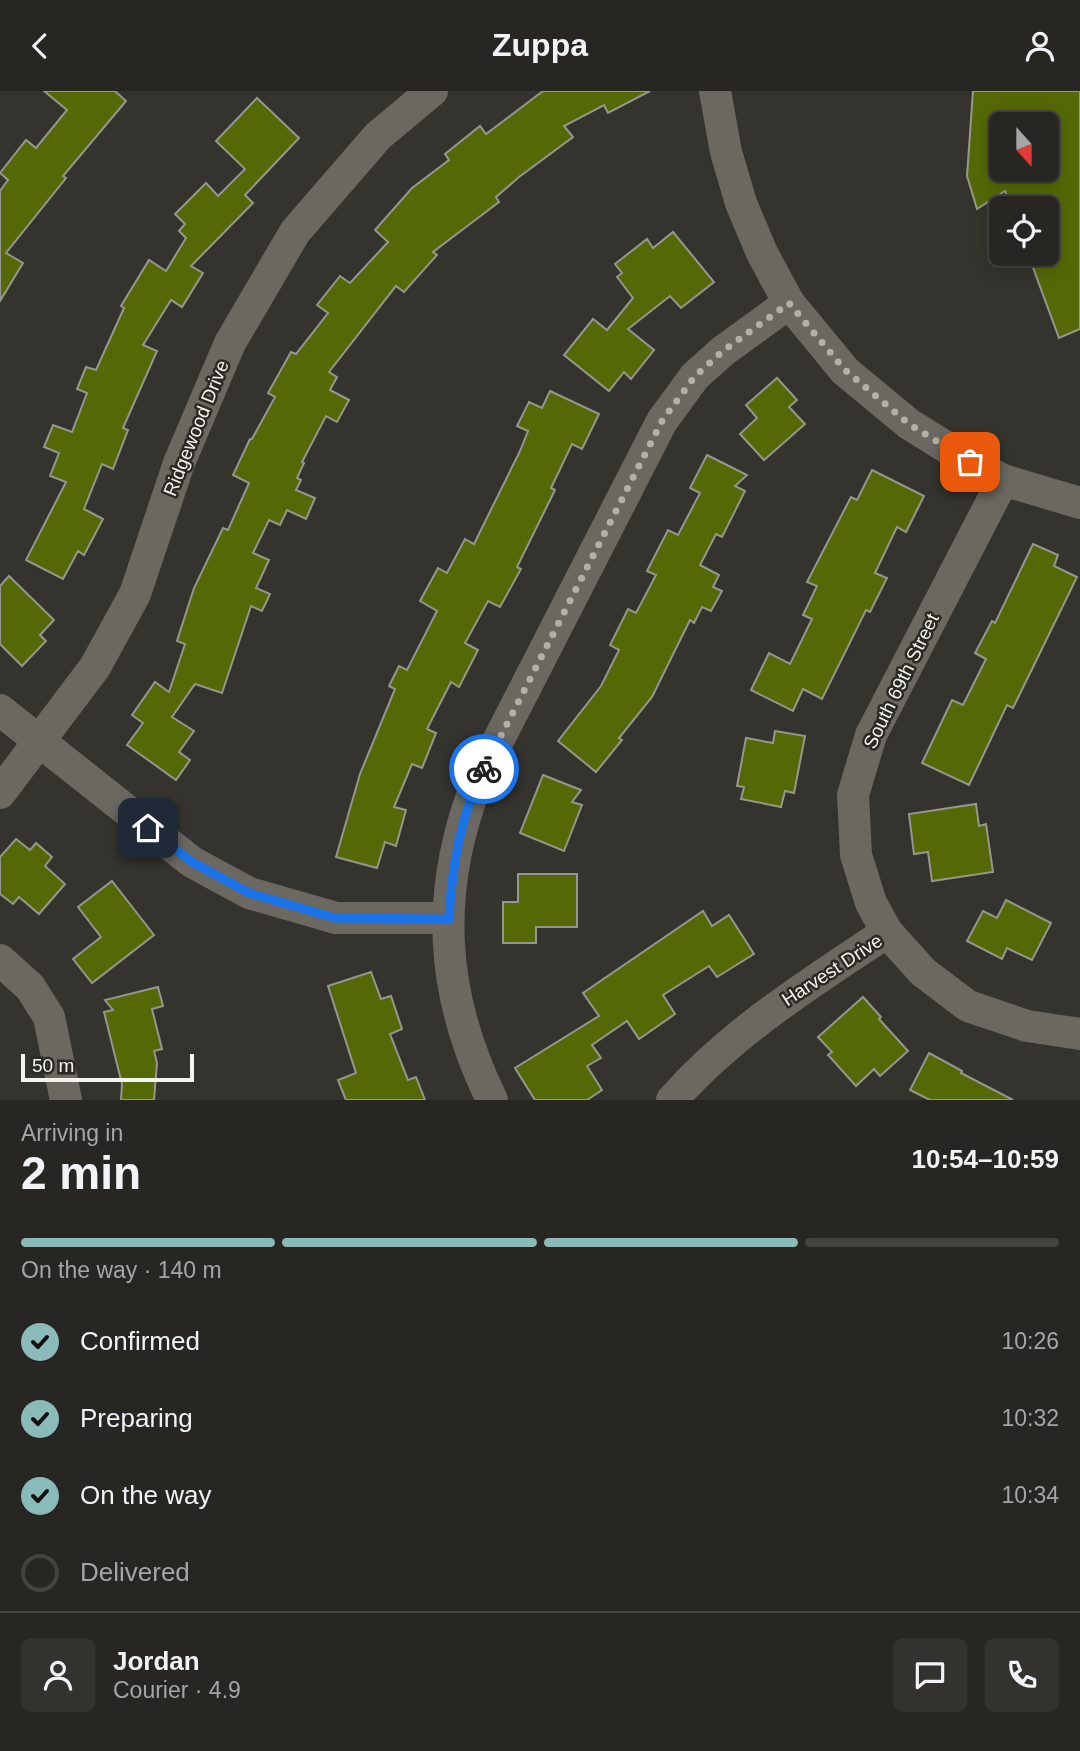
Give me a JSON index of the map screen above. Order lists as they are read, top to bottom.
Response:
{
  "streets": {
    "street": ["Ridgewood Drive", "South 69th Street", "Harvest Drive"]
  },
  "crossings": [
    ["South 69th Street", "Harvest Drive"]
  ],
  "scale_bar": "50 m",
  "north": "bottom",
  "page": {
    "header": "Zuppa",
    "scale": "50 m",
    "heading": ["2 min", "Arriving in", "10:54–10:59"],
    "panel": ["Jordan", "Courier · 4.9"],
    "bar": "On the way · 140 m",
    "list": [
      ["Confirmed", "10:26"],
      ["Preparing", "10:32"],
      ["On the way", "10:34"],
      "Delivered"
    ]
  }
}
